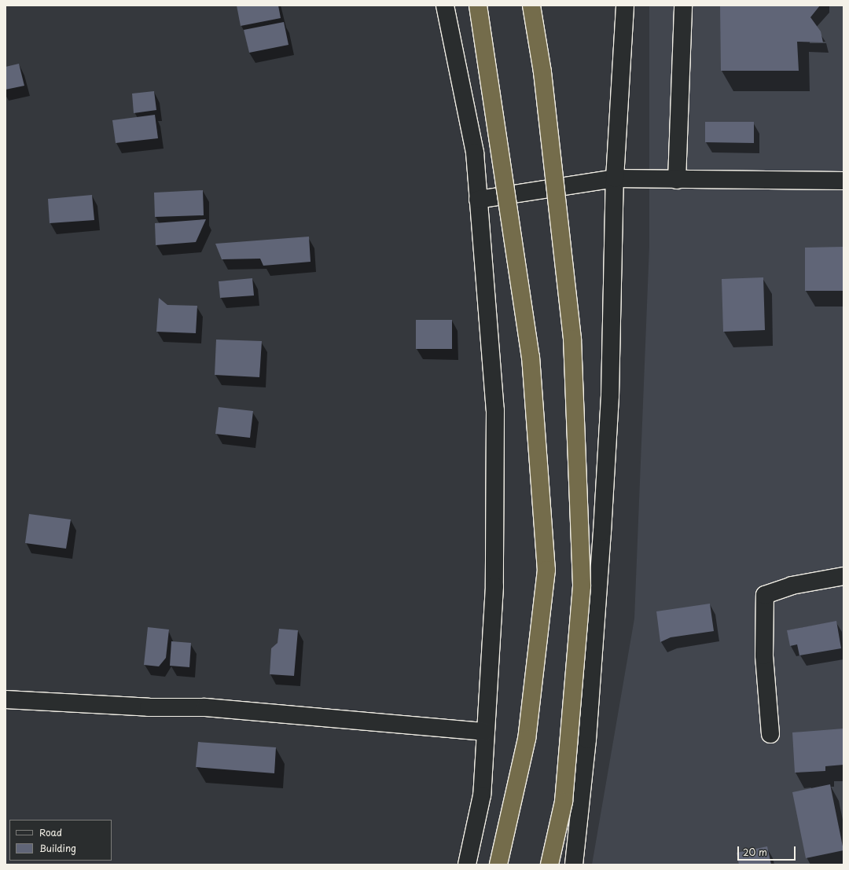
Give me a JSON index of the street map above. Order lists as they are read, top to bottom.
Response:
{
  "legend": ["Road", "Building"],
  "scale_bar": "20 m"
}
